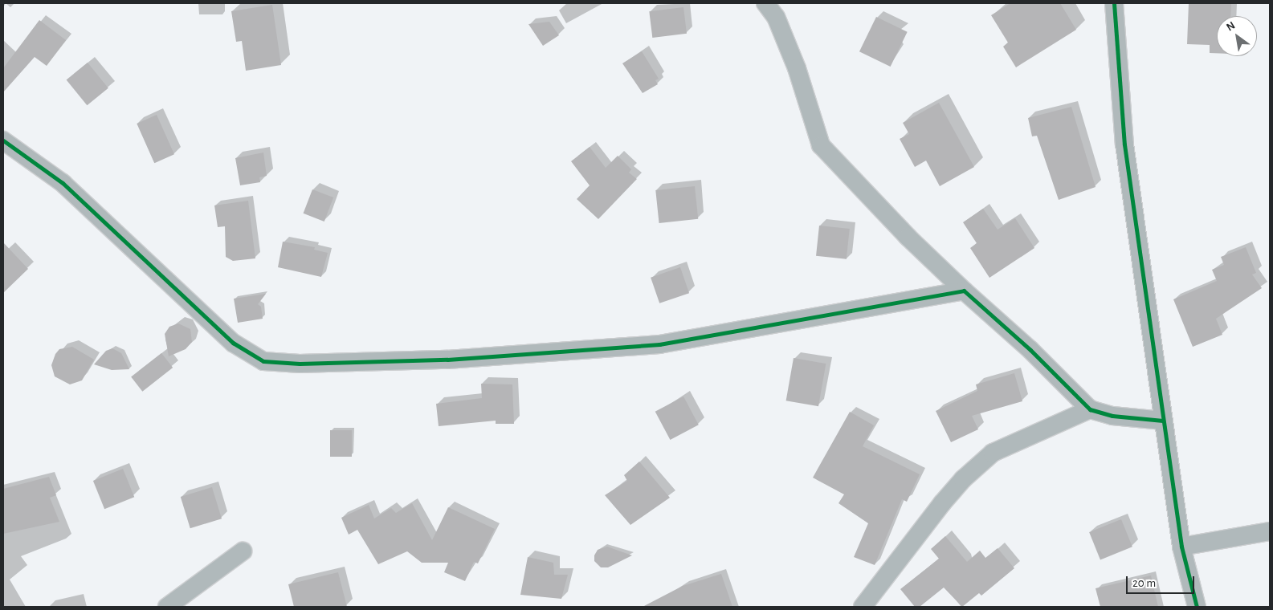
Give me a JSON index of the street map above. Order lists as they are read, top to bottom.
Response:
{
  "scale_bar": "20 m",
  "north": "top left"
}
